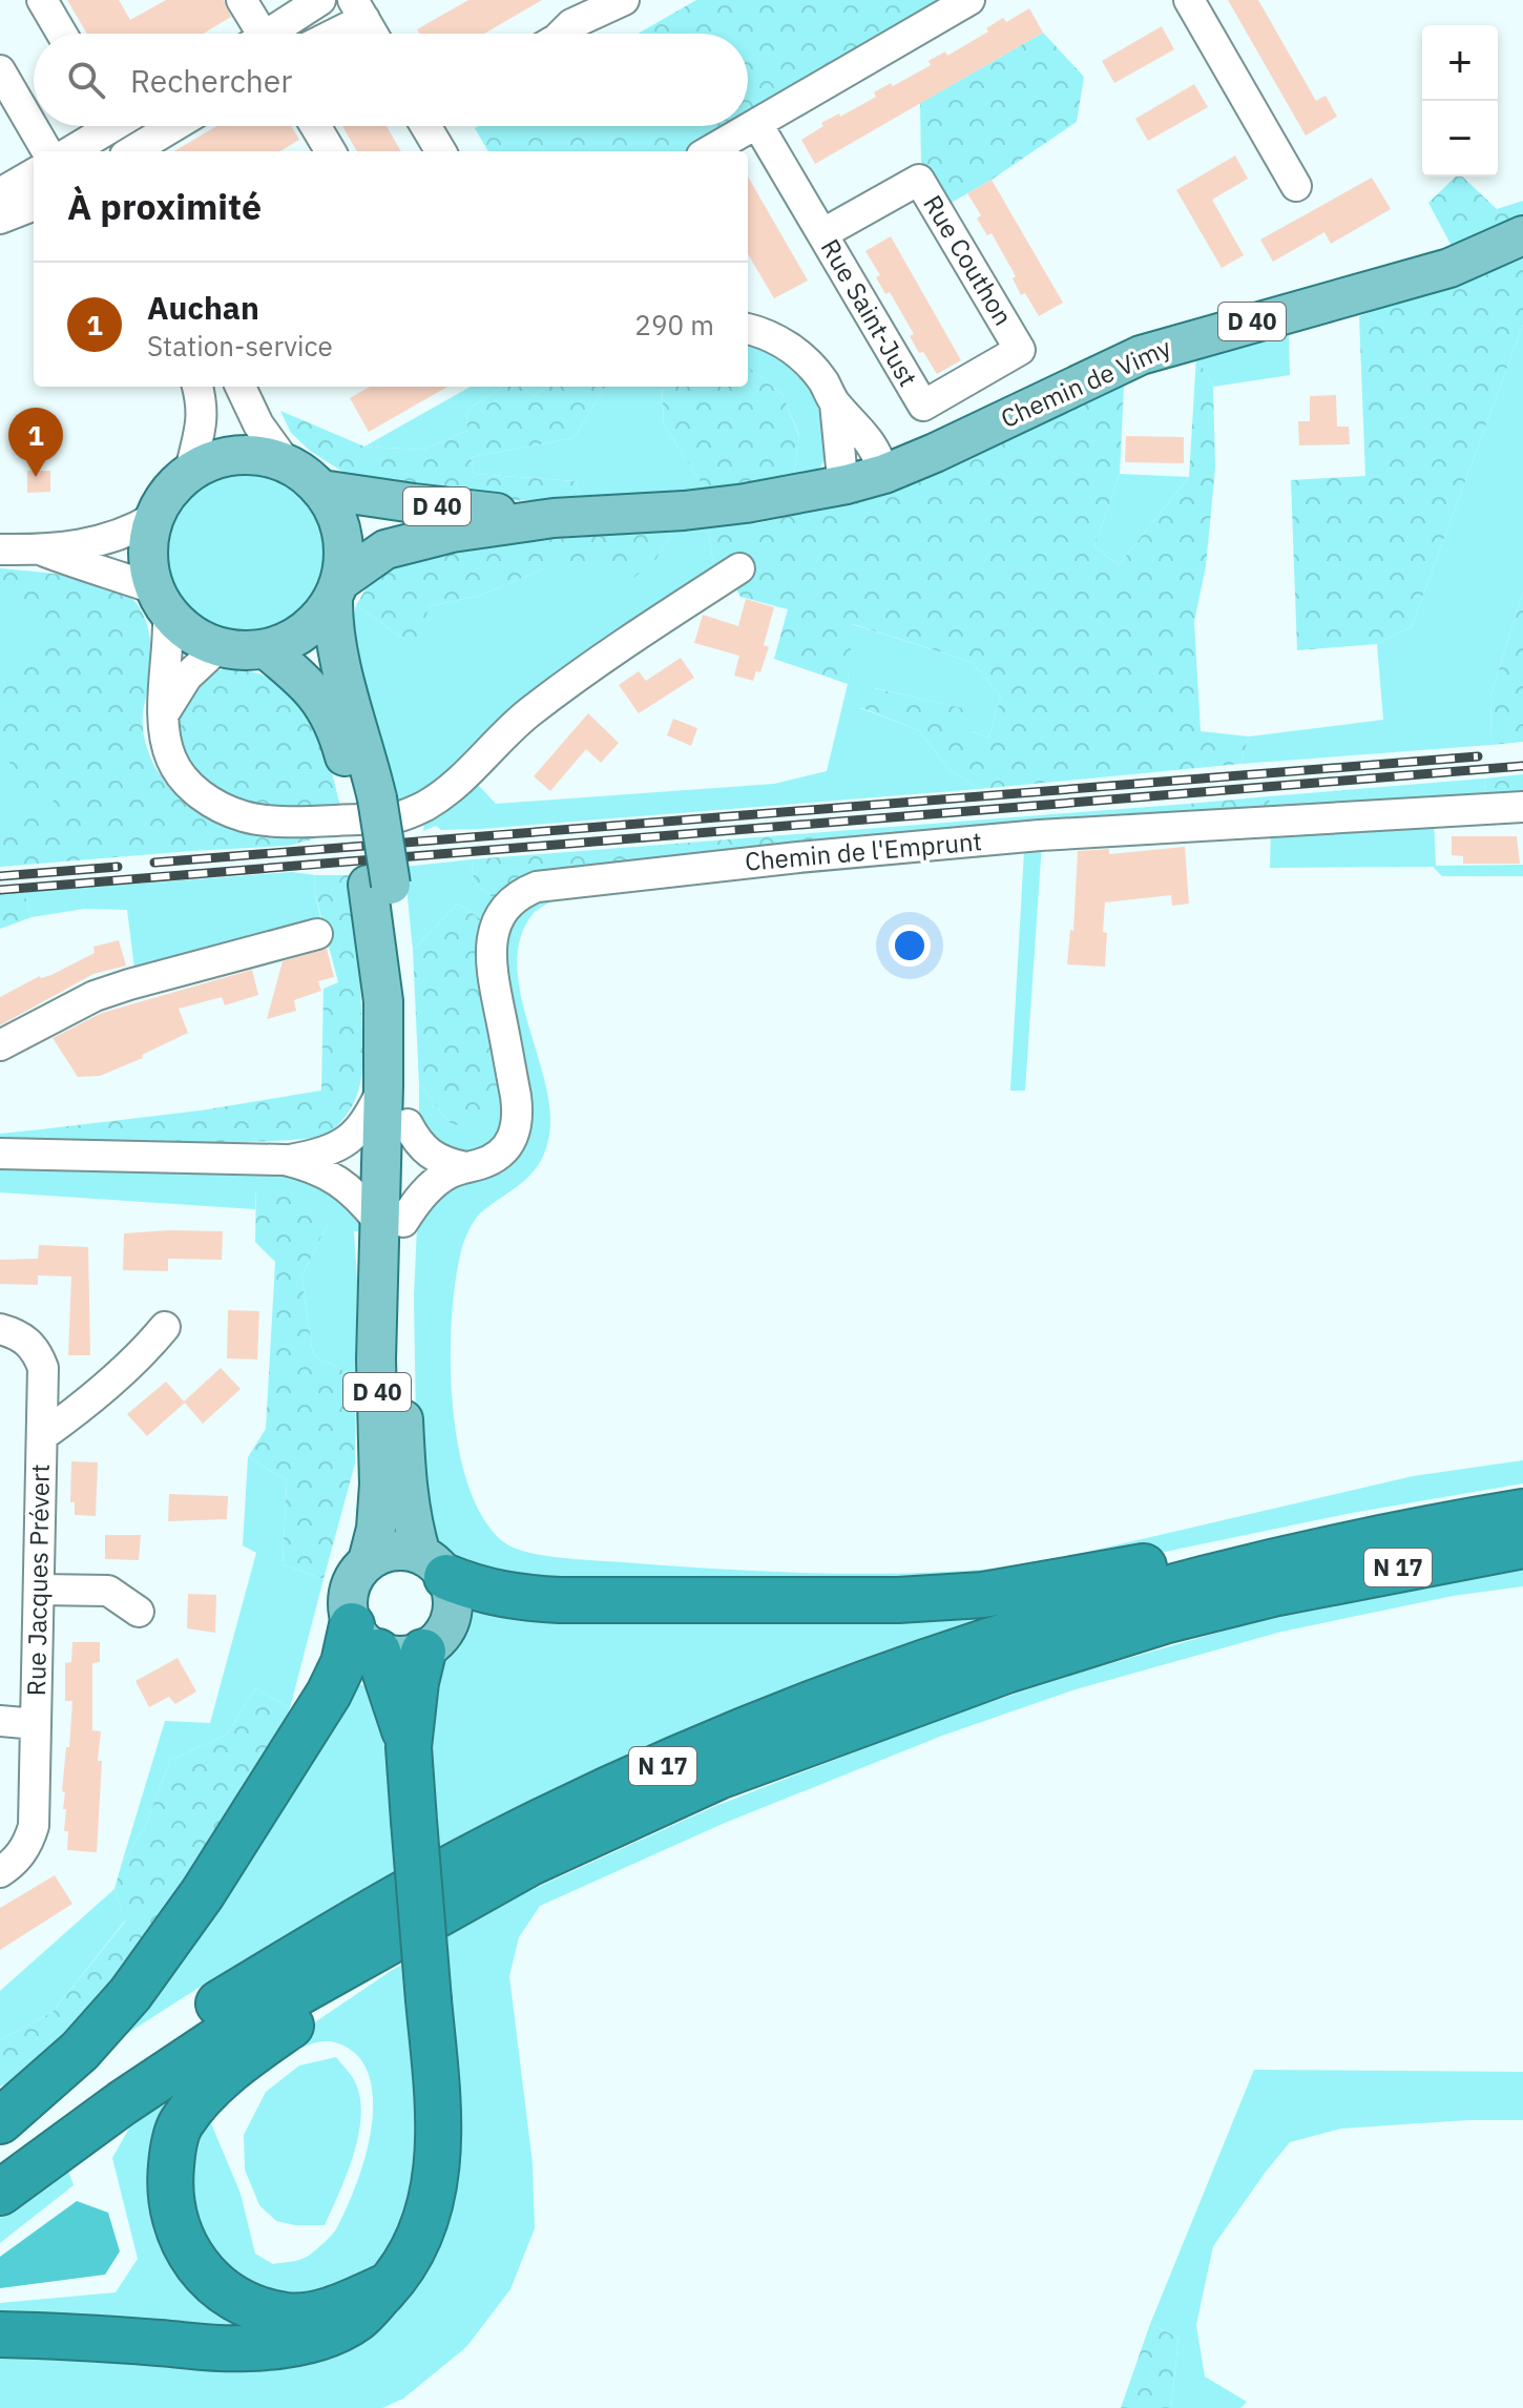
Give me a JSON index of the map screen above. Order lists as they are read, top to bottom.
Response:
{
  "streets": {
    "highway": ["N 17"],
    "main road": ["D 40", "Chemin de Vimy"],
    "street": [
      "Rue Couthon",
      "Rue Saint-Just",
      "Chemin de l'Emprunt",
      "Rue Jacques Prévert"
    ]
  },
  "crossings": [
    ["Rue Couthon", "Rue Saint-Just"],
    ["D 40", "Chemin de Vimy"],
    ["D 40", "Chemin de l'Emprunt"]
  ],
  "page": {
    "map_buttons": ["+", "−"],
    "search": "Rechercher",
    "heading": "À proximité",
    "list": [
      {
        "mark": "1",
        "name": "Auchan",
        "note": "Station-service",
        "value": "290 m"
      }
    ],
    "pins": "1"
  }
}
